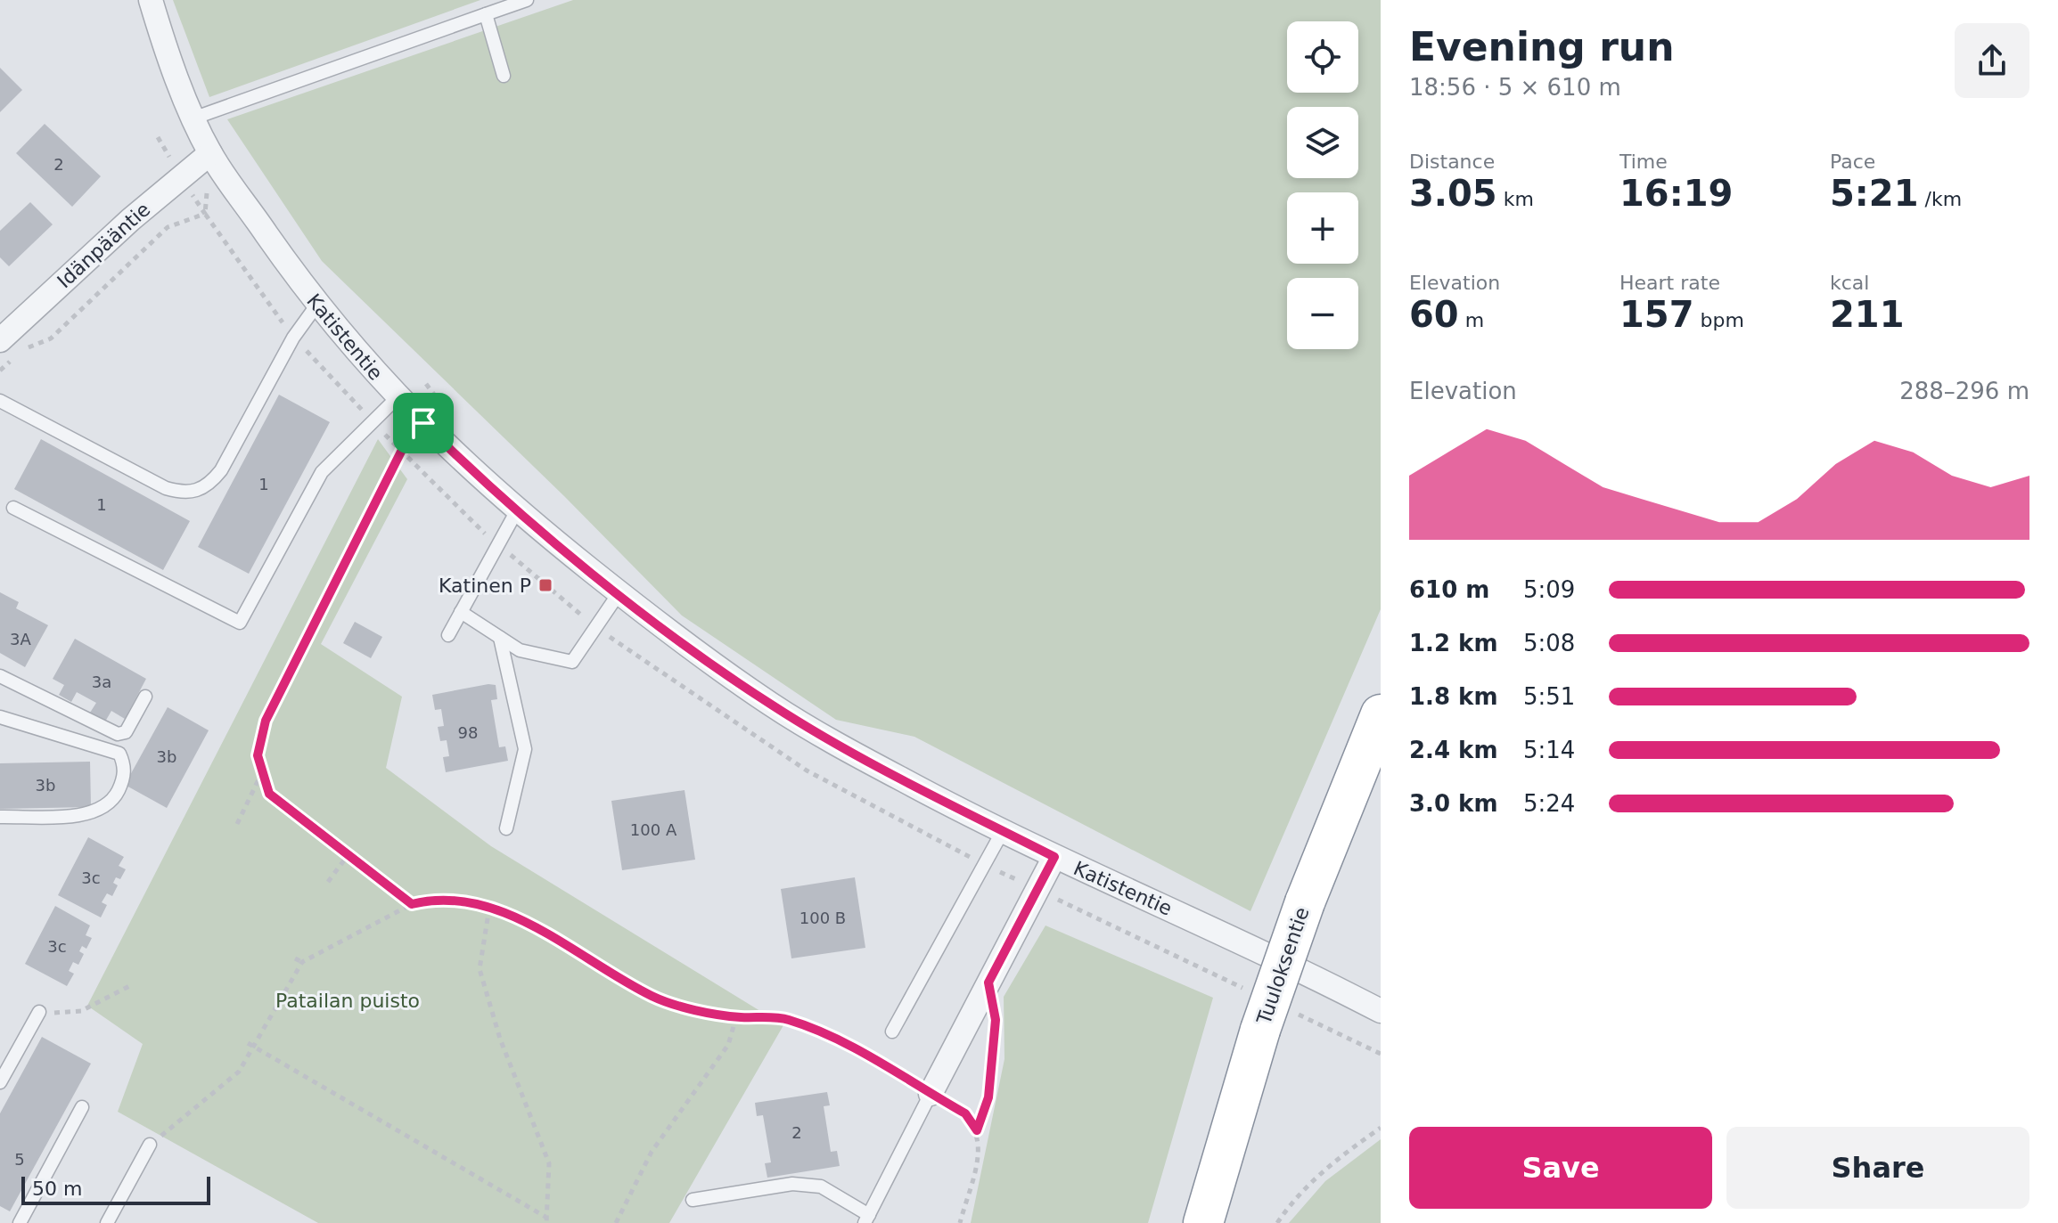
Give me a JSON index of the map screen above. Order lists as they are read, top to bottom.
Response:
{
  "streets": {
    "highway": ["Tuuloksentie"],
    "street": ["Idänpääntie", "Katistentie"]
  },
  "crossings": [
    ["Idänpääntie", "Katistentie"]
  ],
  "parks": ["Patailan puisto"],
  "places": {
    "transit": ["Katinen P"]
  },
  "house_numbers": [
    "2",
    "1",
    "1",
    "3A",
    "3a",
    "98",
    "3b",
    "3b",
    "100 A",
    "3c",
    "100 B",
    "3c",
    "2",
    "5"
  ],
  "scale_bar": "50 m",
  "page": {
    "heading": ["Evening run", "18:56 · 5 × 610 m"],
    "map_buttons": ["+", "−"],
    "stats": [
      ["Distance", "3.05 km"],
      ["Time", "16:19"],
      ["Pace", "5:21 /km"],
      ["Elevation", "60 m"],
      ["Heart rate", "157 bpm"],
      ["kcal", "211"]
    ],
    "chart": ["Elevation", "288–296 m"],
    "list": [
      {
        "name": "610 m",
        "note": "5:09"
      },
      {
        "name": "1.2 km",
        "note": "5:08"
      },
      {
        "name": "1.8 km",
        "note": "5:51"
      },
      {
        "name": "2.4 km",
        "note": "5:14"
      },
      {
        "name": "3.0 km",
        "note": "5:24"
      }
    ],
    "buttons": ["Save", "Share"],
    "scale": "50 m"
  }
}
